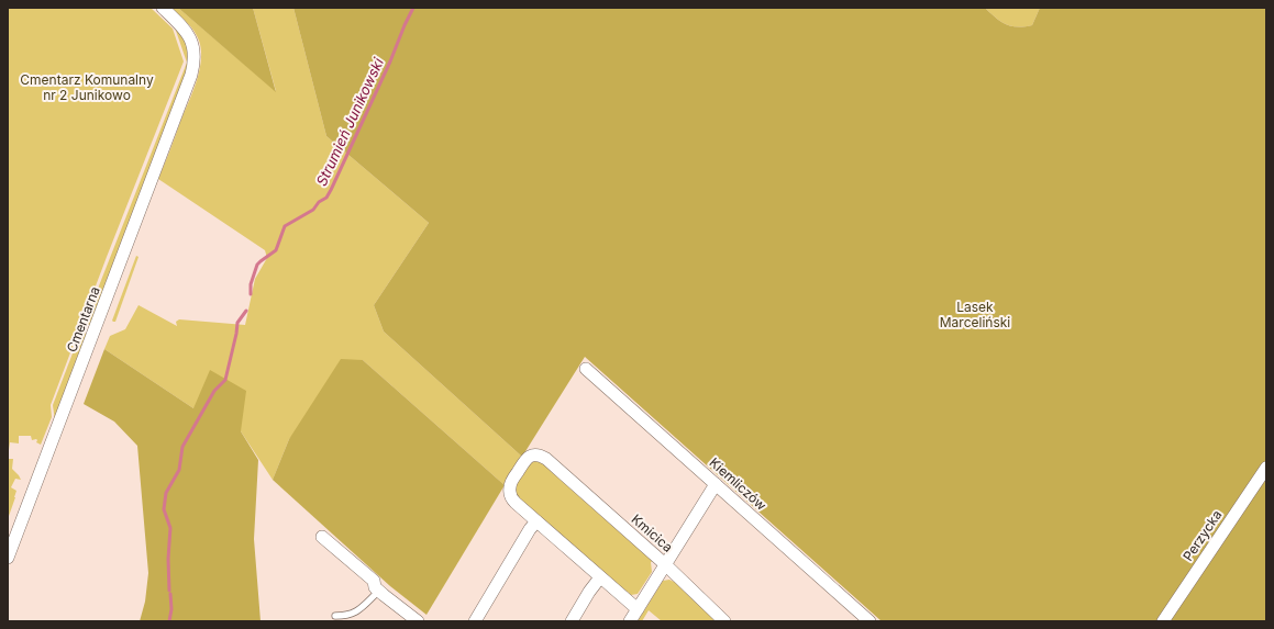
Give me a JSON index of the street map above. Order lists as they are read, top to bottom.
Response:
{
  "streets": {
    "street": [
      "Cmentarna",
      "Kiemliczów",
      "Kmicica",
      "Perzycka"
    ]
  },
  "water": ["Strumień Junikowski"],
  "parks": ["Cmentarz Komunalny nr 2 Junikowo", "Lasek Marceliński"]
}
